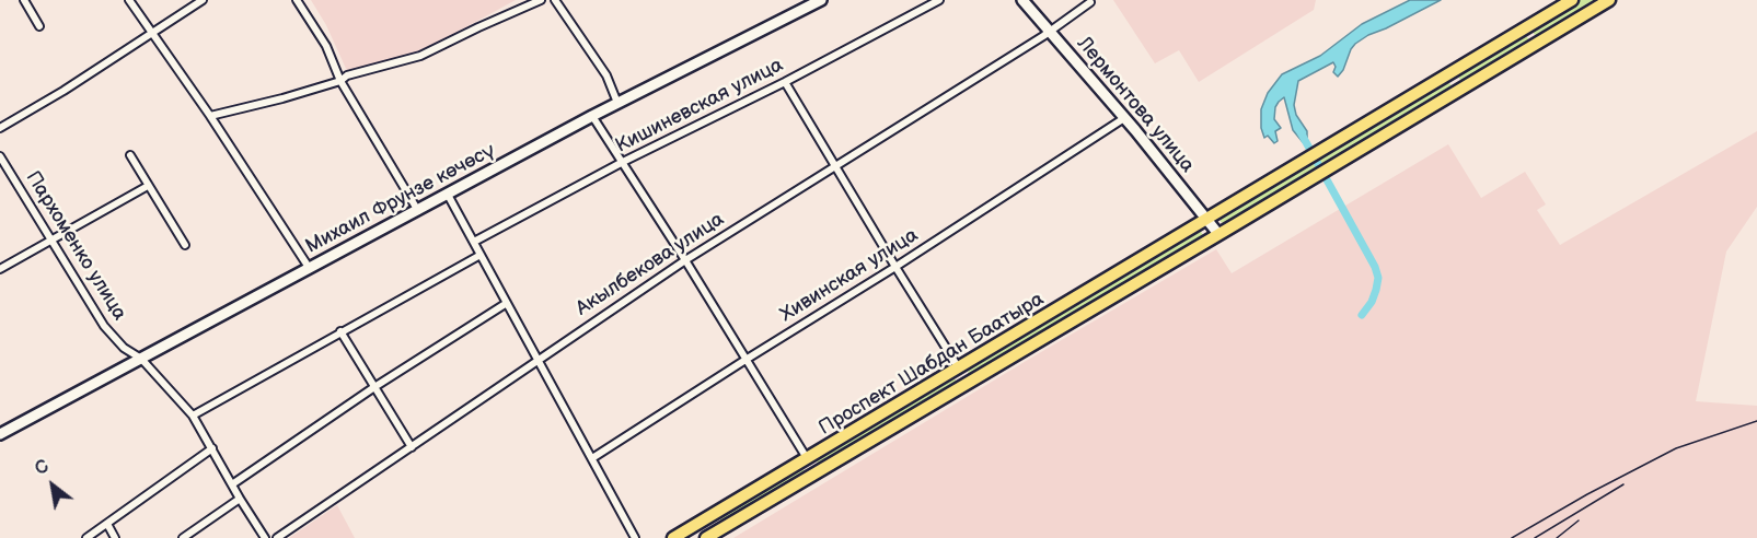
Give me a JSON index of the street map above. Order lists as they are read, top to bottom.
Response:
{
  "streets": {
    "main road": ["Лермонтова улица", "Михаил Фрунзе көчөсү", "Проспект Шабдан Баатыра"],
    "street": [
      "Кишиневская улица",
      "Пархоменко улица",
      "Акылбекова улица",
      "Хивинская улица"
    ]
  },
  "crossings": [
    ["Лермонтова улица", "Акылбекова улица"],
    ["Лермонтова улица", "Хивинская улица"],
    ["Лермонтова улица", "Проспект Шабдан Баатыра"],
    ["Михаил Фрунзе көчөсү", "Пархоменко улица"]
  ],
  "north": "top left"
}
